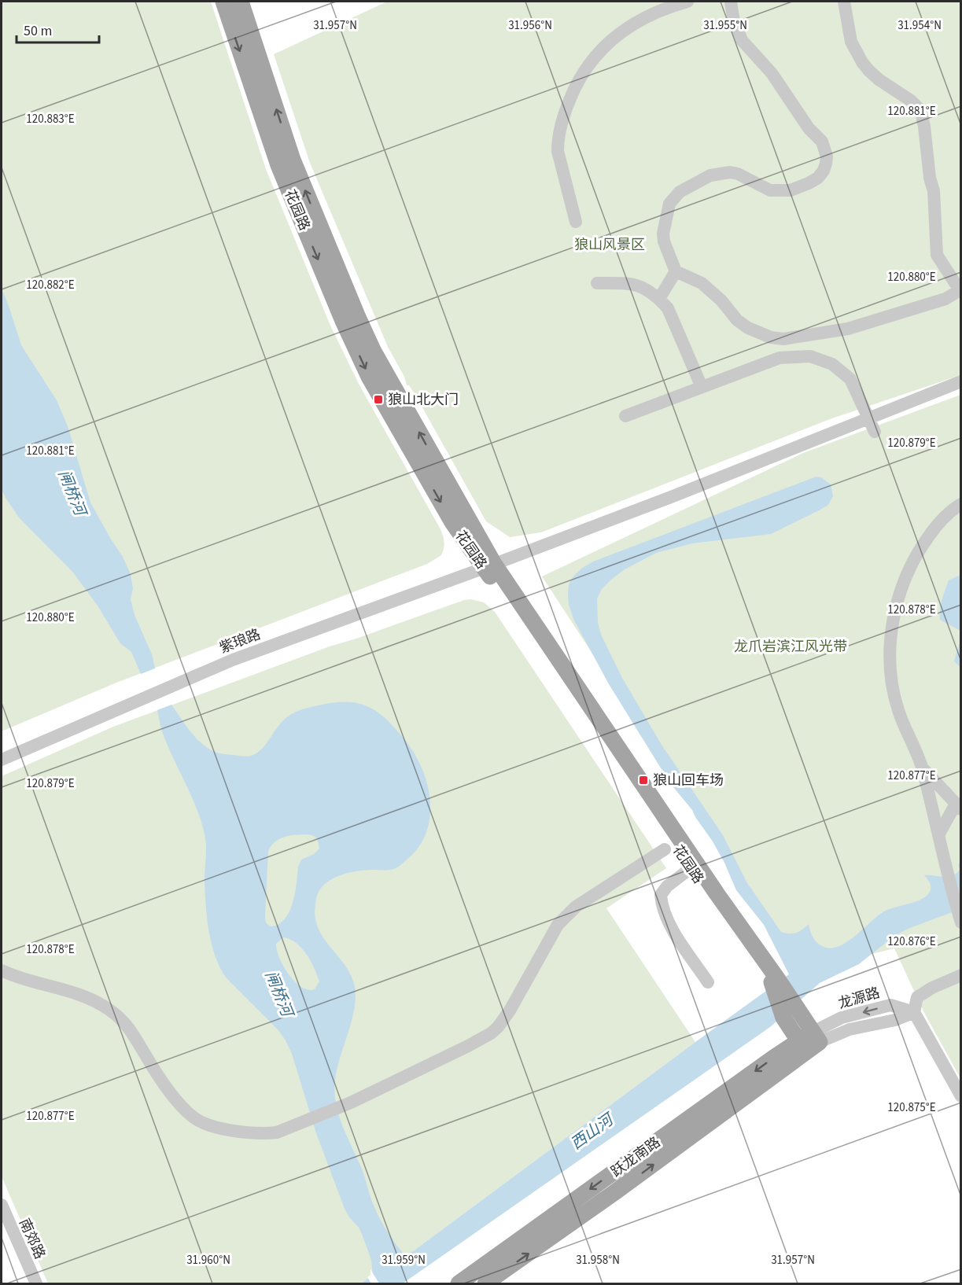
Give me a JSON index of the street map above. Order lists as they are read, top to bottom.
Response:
{
  "streets": {
    "main road": ["花园路", "跃龙南路"],
    "street": ["紫琅路", "龙源路", "南郊路"]
  },
  "crossings": [
    ["花园路", "紫琅路"],
    ["花园路", "龙源路"],
    ["花园路", "跃龙南路"],
    ["龙源路", "跃龙南路"]
  ],
  "water": ["闸桥河", "西山河"],
  "parks": ["狼山风景区", "龙爪岩滨江风光带"],
  "places": {
    "transit": ["狼山北大门", "狼山回车场"]
  },
  "scale_bar": "50 m",
  "coordinates": [
    "31.957°N",
    "31.956°N",
    "31.955°N",
    "31.954°N",
    "120.881°E",
    "120.883°E",
    "120.880°E",
    "120.882°E",
    "120.879°E",
    "120.878°E",
    "120.877°E",
    "120.876°E",
    "120.875°E",
    "31.960°N",
    "31.959°N",
    "31.958°N"
  ]
}
